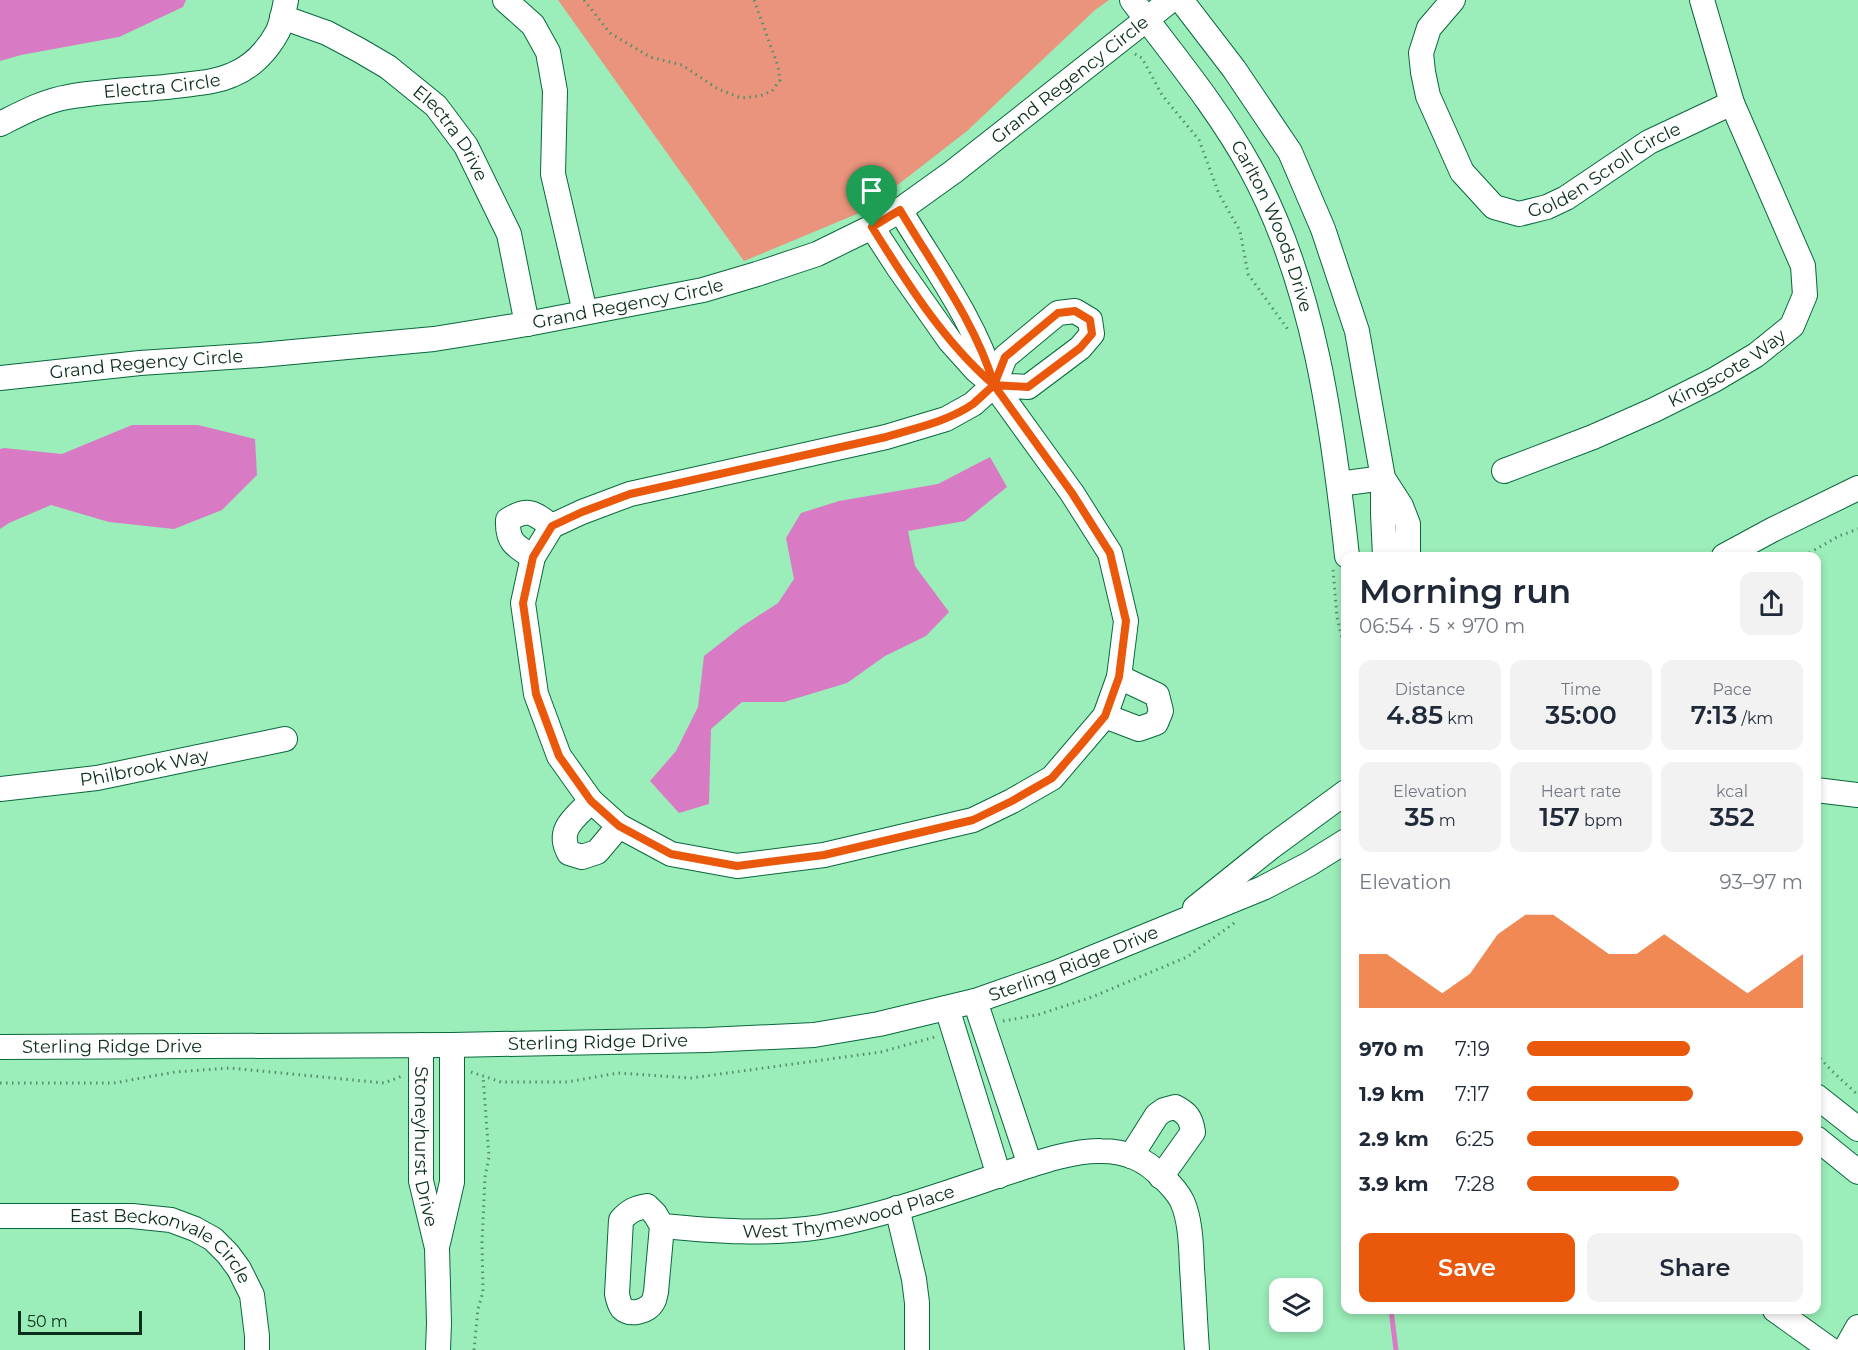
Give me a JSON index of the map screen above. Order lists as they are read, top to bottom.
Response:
{
  "streets": {
    "street": [
      "Grand Regency Circle",
      "Electra Circle",
      "Electra Drive",
      "Golden Scroll Circle",
      "Carlton Woods Drive",
      "Kingscote Way",
      "Philbrook Way",
      "Sterling Ridge Drive",
      "Stoneyhurst Drive",
      "West Thymewood Place",
      "East Beckonvale Circle"
    ]
  },
  "crossings": [
    ["Grand Regency Circle", "Electra Drive"],
    ["Grand Regency Circle", "Carlton Woods Drive"],
    ["Electra Circle", "Electra Drive"],
    ["Golden Scroll Circle", "Kingscote Way"],
    ["Sterling Ridge Drive", "Stoneyhurst Drive"]
  ],
  "scale_bar": "50 m",
  "page": {
    "heading": ["Morning run", "06:54 · 5 × 970 m"],
    "stats": [
      ["Distance", "4.85 km"],
      ["Time", "35:00"],
      ["Pace", "7:13 /km"],
      ["Elevation", "35 m"],
      ["Heart rate", "157 bpm"],
      ["kcal", "352"]
    ],
    "chart": ["Elevation", "93–97 m"],
    "list": [
      {
        "name": "970 m",
        "note": "7:19"
      },
      {
        "name": "1.9 km",
        "note": "7:17"
      },
      {
        "name": "2.9 km",
        "note": "6:25"
      },
      {
        "name": "3.9 km",
        "note": "7:28"
      }
    ],
    "buttons": ["Save", "Share"],
    "scale": "50 m"
  }
}
